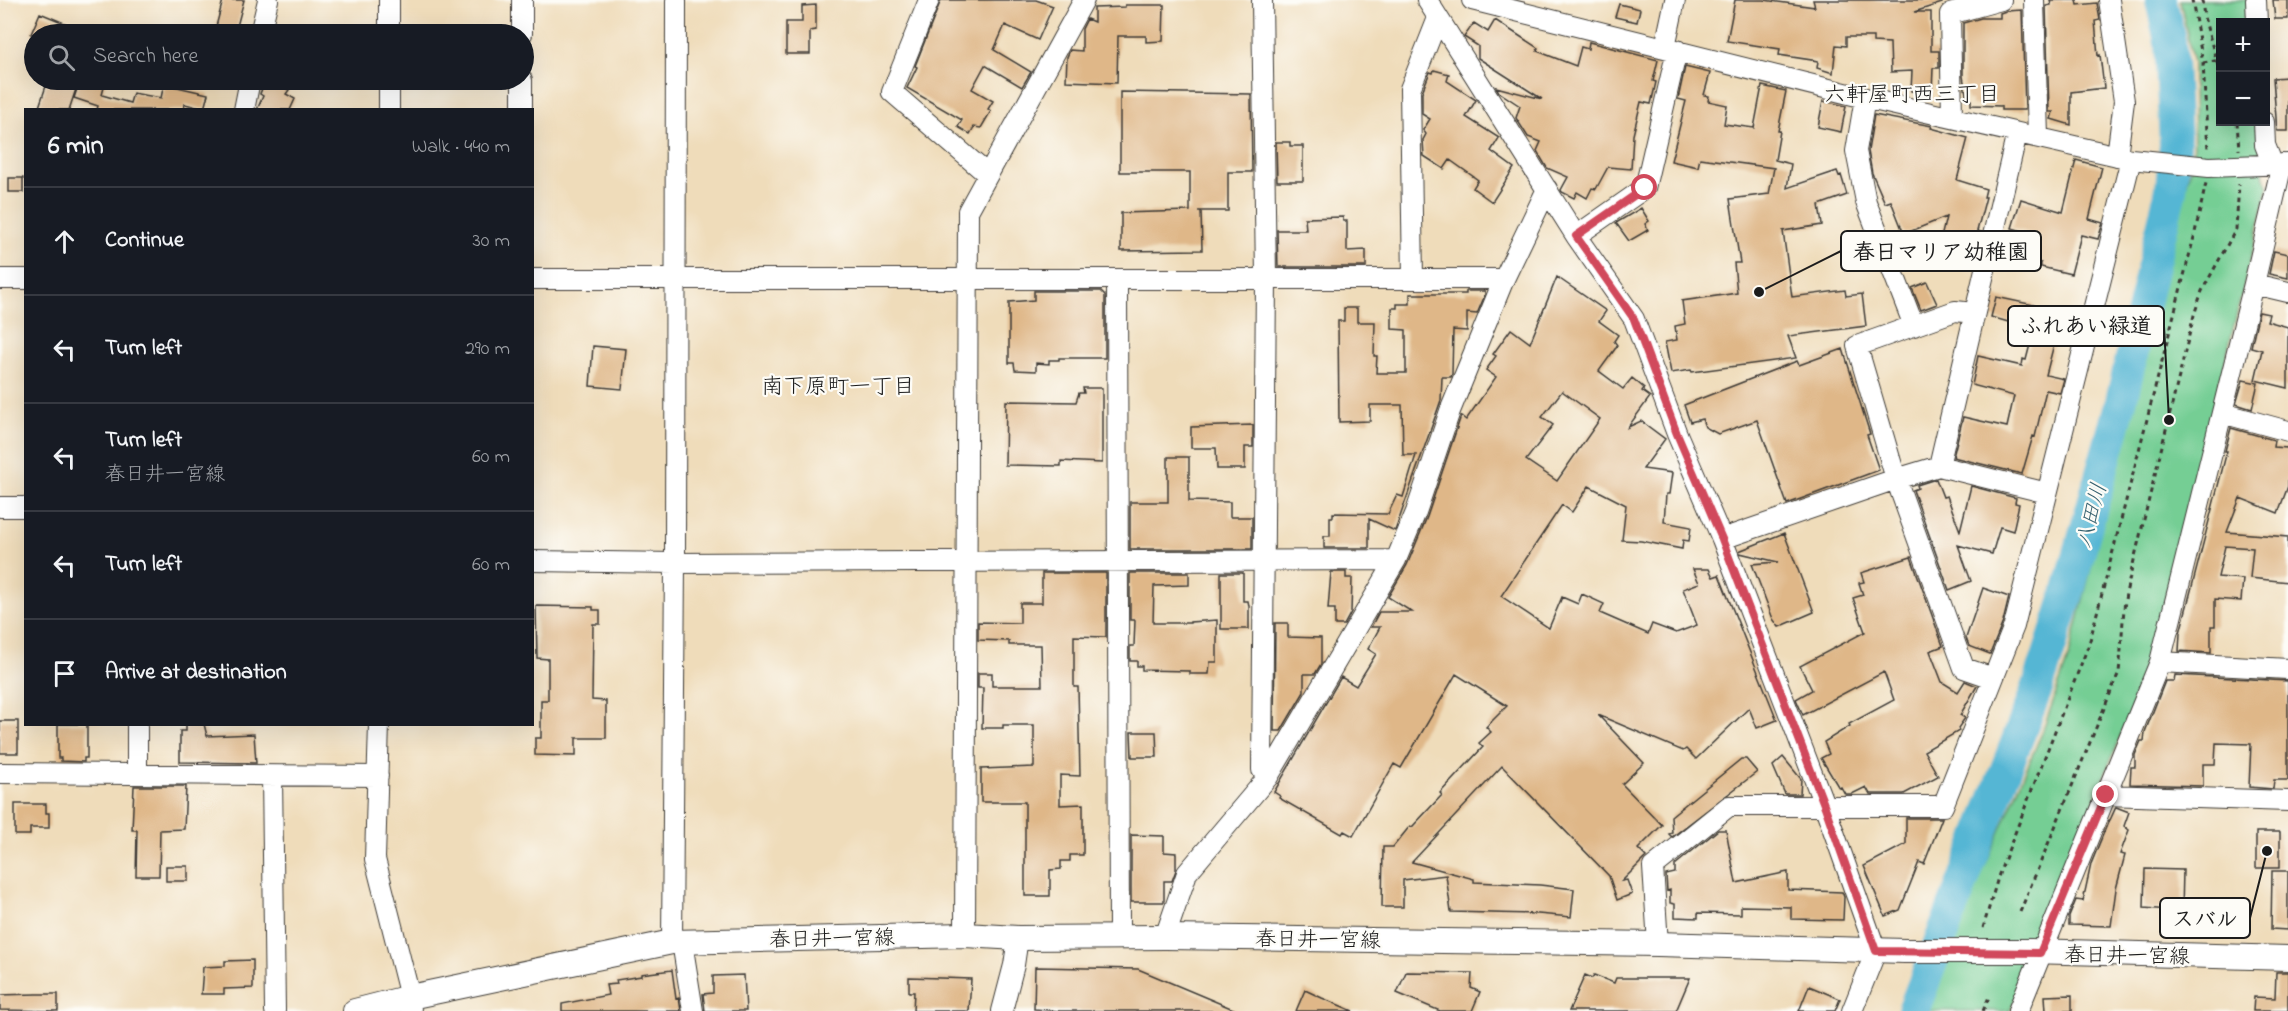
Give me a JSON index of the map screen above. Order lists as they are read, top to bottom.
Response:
{
  "streets": {
    "main road": ["春日井一宮線"]
  },
  "districts": ["六軒屋町西三丁目", "南下原町一丁目"],
  "water": ["八田川"],
  "places": ["春日マリア幼稚園", "ふれあい緑道", "スバル"],
  "page": {
    "map_buttons": ["+", "−"],
    "search": "Search here",
    "heading": ["6 min", "Walk · 440 m"],
    "list": [
      ["Continue", "30 m"],
      ["Turn left", "290 m"],
      ["Turn left", "春日井一宮線", "60 m"],
      ["Turn left", "60 m"],
      "Arrive at destination"
    ]
  }
}
